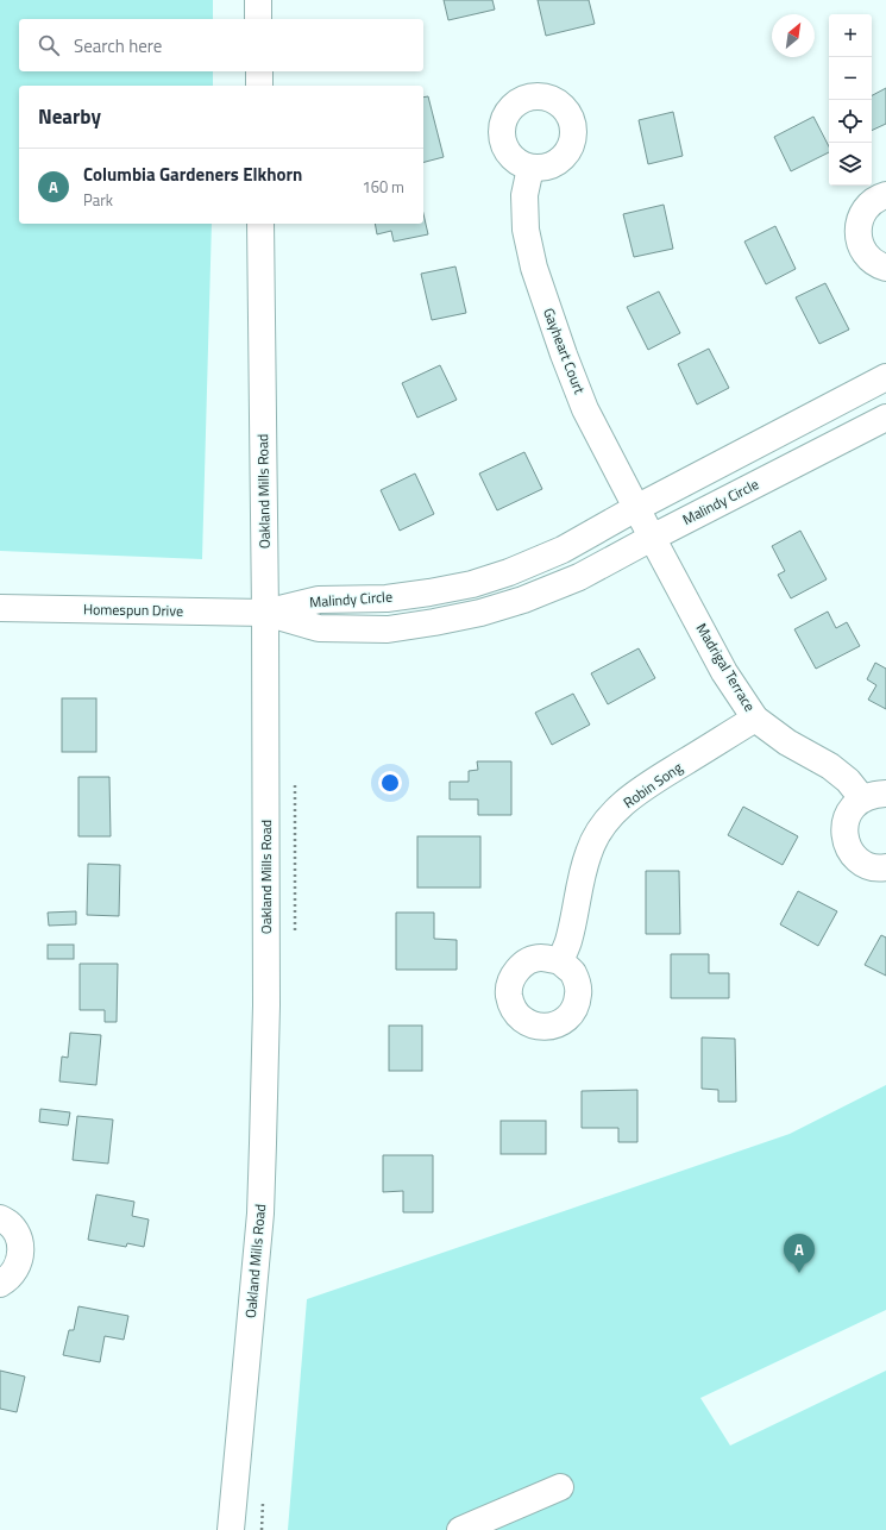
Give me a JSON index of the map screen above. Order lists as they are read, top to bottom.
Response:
{
  "streets": {
    "street": [
      "Gayheart Court",
      "Oakland Mills Road",
      "Malindy Circle",
      "Homespun Drive",
      "Madrigal Terrace",
      "Robin Song"
    ]
  },
  "crossings": [
    ["Gayheart Court", "Malindy Circle"],
    ["Gayheart Court", "Madrigal Terrace"],
    ["Oakland Mills Road", "Malindy Circle"],
    ["Oakland Mills Road", "Homespun Drive"],
    ["Malindy Circle", "Homespun Drive"],
    ["Malindy Circle", "Madrigal Terrace"],
    ["Madrigal Terrace", "Robin Song"]
  ],
  "north": "top right",
  "page": {
    "map_buttons": ["+", "−"],
    "search": "Search here",
    "heading": "Nearby",
    "list": [
      {
        "mark": "A",
        "name": "Columbia Gardeners Elkhorn",
        "note": "Park",
        "value": "160 m"
      }
    ],
    "pins": "A"
  }
}
